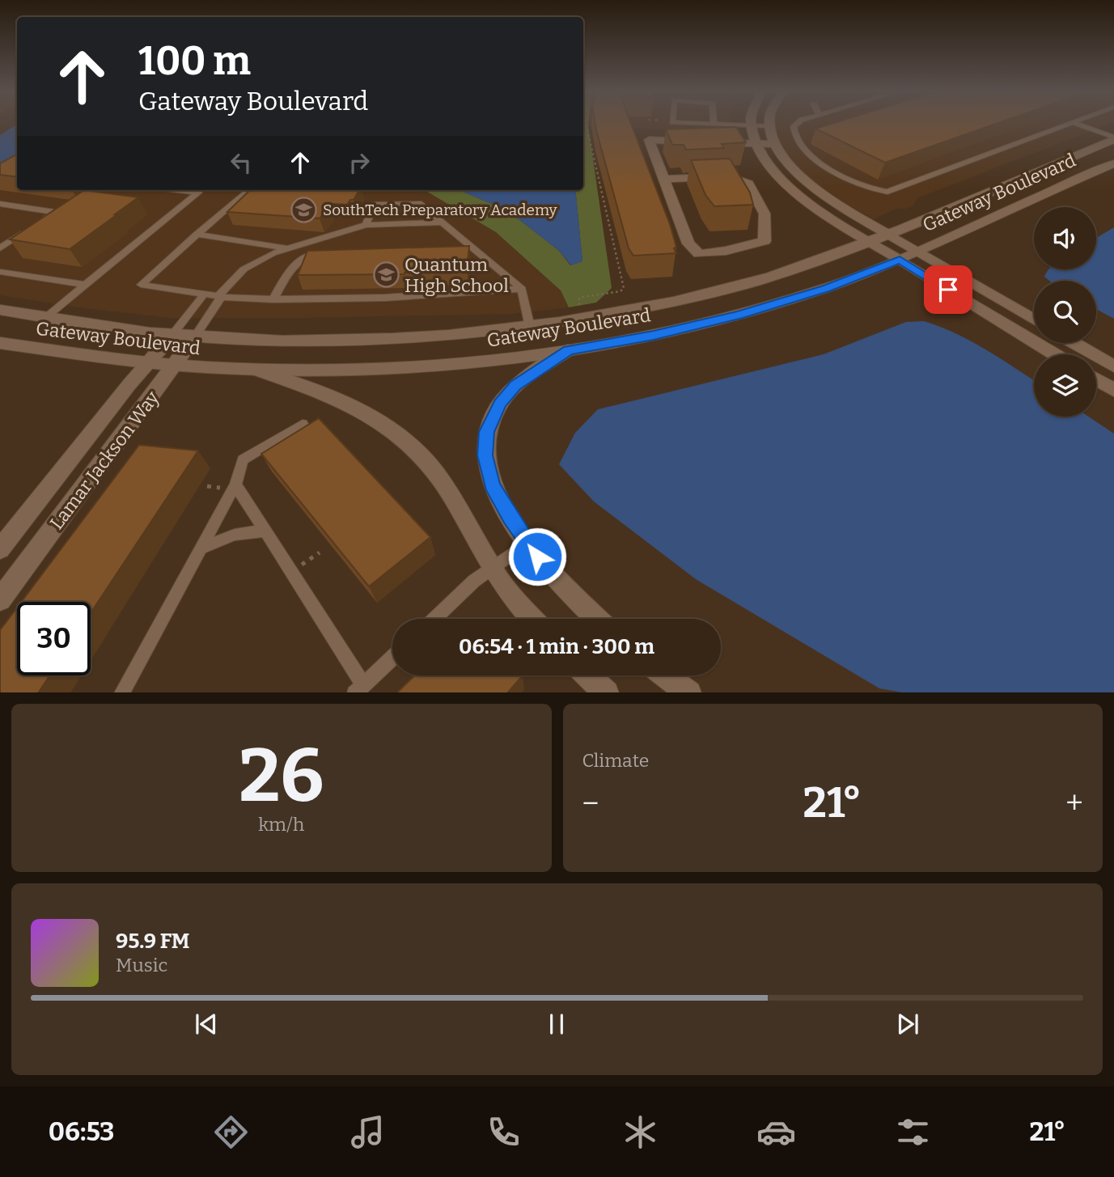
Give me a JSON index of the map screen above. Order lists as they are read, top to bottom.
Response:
{
  "streets": {
    "street": ["Gateway Boulevard", "Lamar Jackson Way"]
  },
  "crossings": [
    ["Gateway Boulevard", "Lamar Jackson Way"]
  ],
  "places": {
    "school or university": ["SouthTech Preparatory Academy", "Quantum High School"]
  },
  "page": {
    "turn": ["100 m", "Gateway Boulevard"],
    "limit": "30",
    "trip": "06:54 · 1 min · 300 m",
    "tile": [
      ["26", "km/h"],
      "Climate"
    ],
    "heat": ["−", "21°", "+"],
    "song": ["95.9 FM", "Music"],
    "tabs": ["06:53", "21°"]
  }
}
